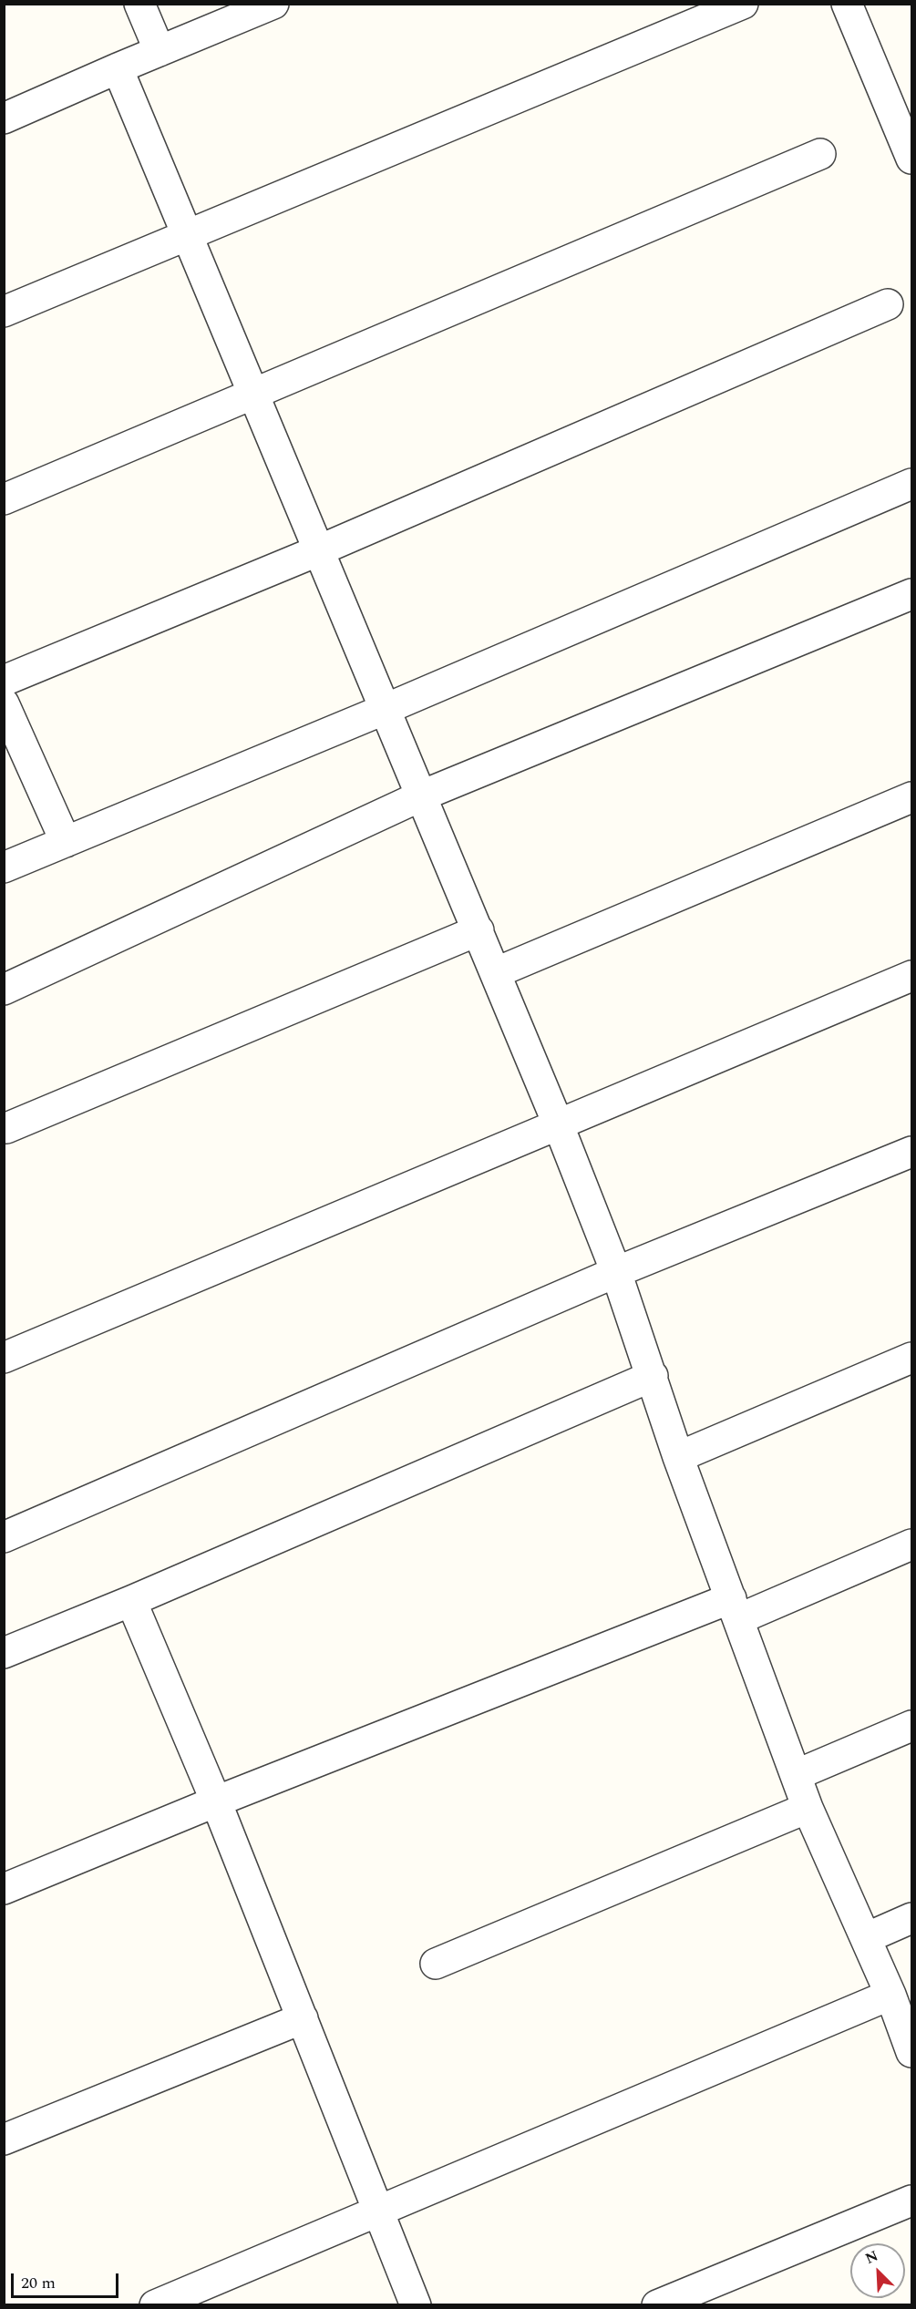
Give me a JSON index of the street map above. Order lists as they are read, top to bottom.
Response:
{
  "scale_bar": "20 m",
  "north": "top left"
}
